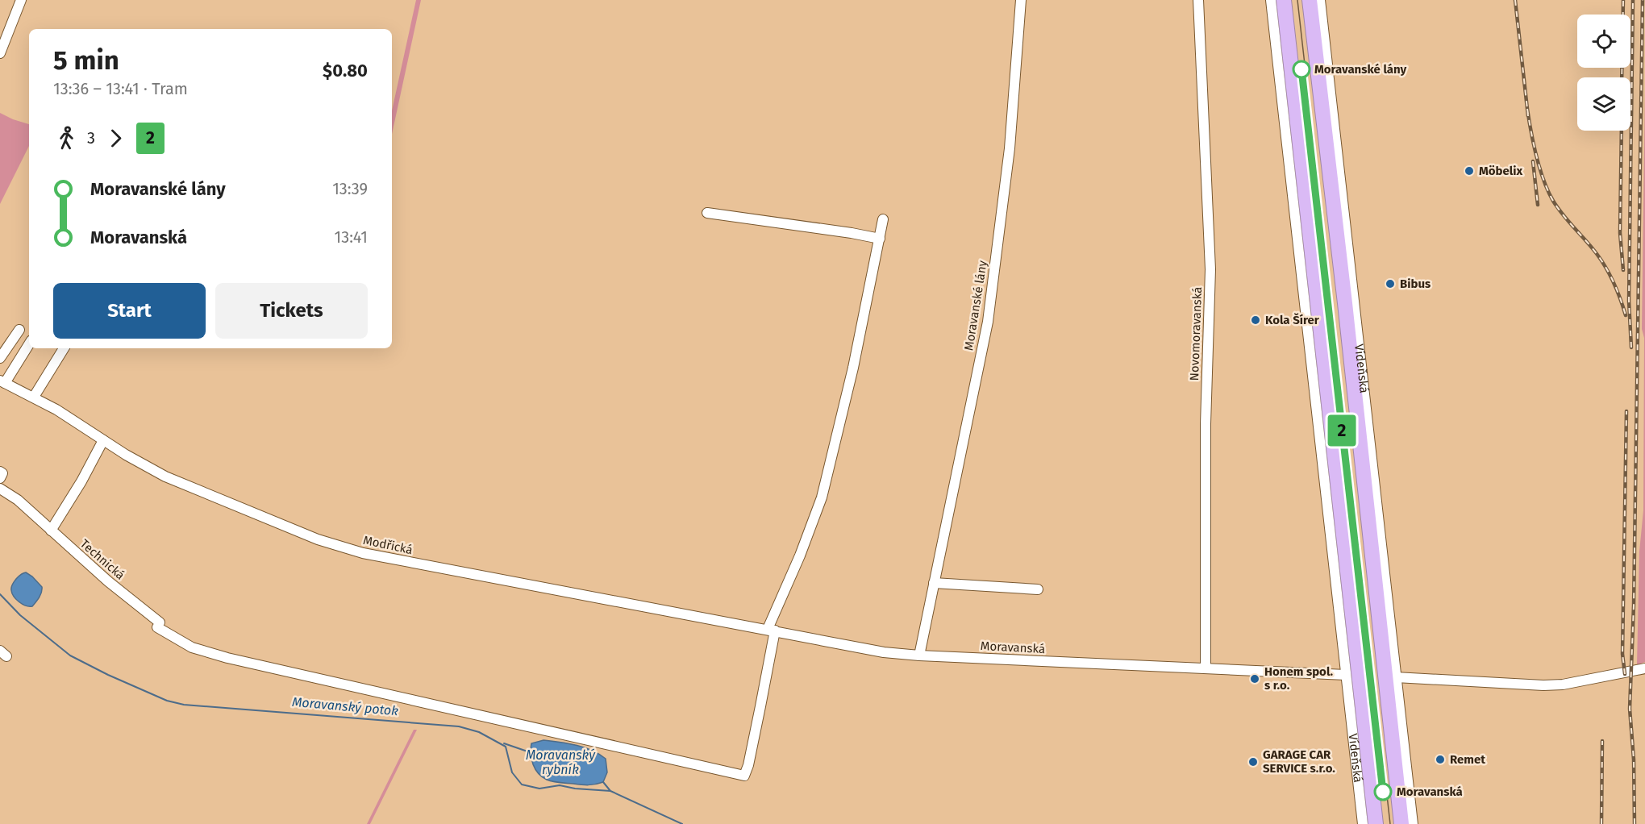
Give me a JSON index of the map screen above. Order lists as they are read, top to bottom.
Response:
{
  "streets": {
    "highway": ["Vídeňská"],
    "street": [
      "Moravanské lány",
      "Novomoravanská",
      "Modřická",
      "Technická",
      "Moravanská"
    ]
  },
  "crossings": [
    ["Moravanské lány", "Moravanská"],
    ["Novomoravanská", "Moravanská"],
    ["Vídeňská", "Moravanská"],
    ["Modřická", "Technická"],
    ["Modřická", "Moravanská"],
    ["Technická", "Moravanská"]
  ],
  "water": ["Moravanský potok", "Moravanský rybník"],
  "places": [
    "Moravanské lány",
    "Möbelix",
    "Bibus",
    "Kola Šírer",
    "Honem spol. s r.o.",
    "Remet",
    "GARAGE CAR SERVICE s.r.o.",
    "Moravanská"
  ],
  "lines": ["tram line 2"],
  "page": {
    "on_map": "2",
    "heading": ["5 min", "13:36 – 13:41 · Tram", "$0.80"],
    "legs": ["3", "2"],
    "list": [
      {
        "name": "Moravanské lány",
        "value": "13:39"
      },
      {
        "name": "Moravanská",
        "value": "13:41"
      }
    ],
    "buttons": ["Start", "Tickets"]
  }
}
